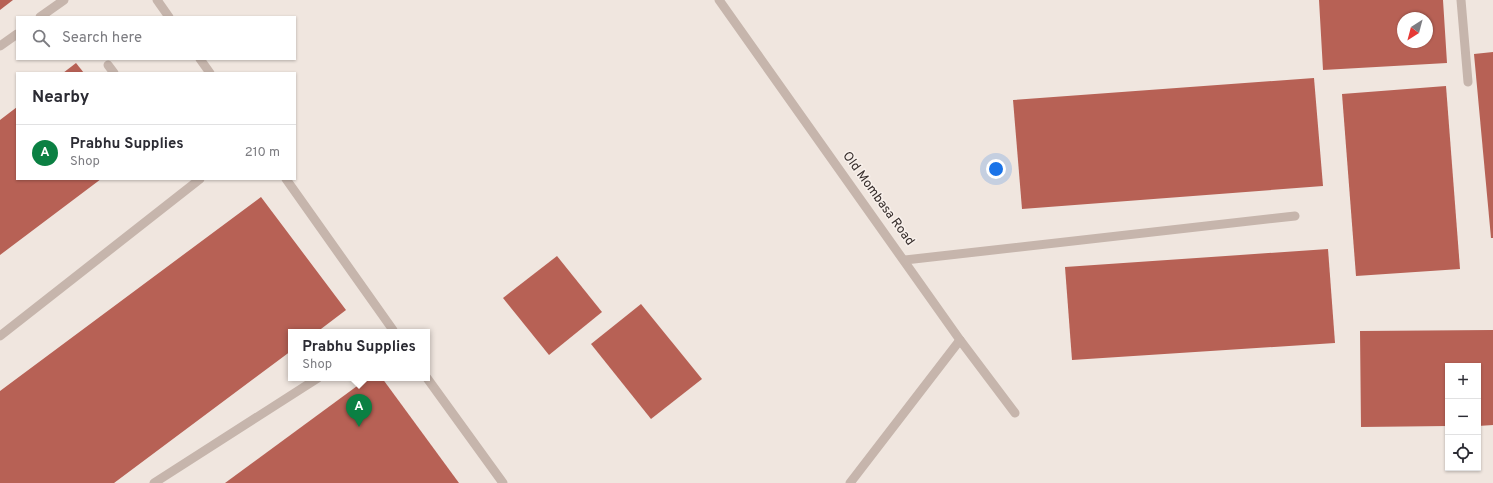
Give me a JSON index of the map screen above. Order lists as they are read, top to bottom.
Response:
{
  "streets": {
    "lane": ["Old Mombasa Road"]
  },
  "north": "bottom left",
  "page": {
    "search": "Search here",
    "heading": "Nearby",
    "list": [
      {
        "mark": "A",
        "name": "Prabhu Supplies",
        "note": "Shop",
        "value": "210 m"
      }
    ],
    "popup": ["Prabhu Supplies", "Shop"],
    "map_buttons": ["+", "−"],
    "pins": "A"
  }
}
